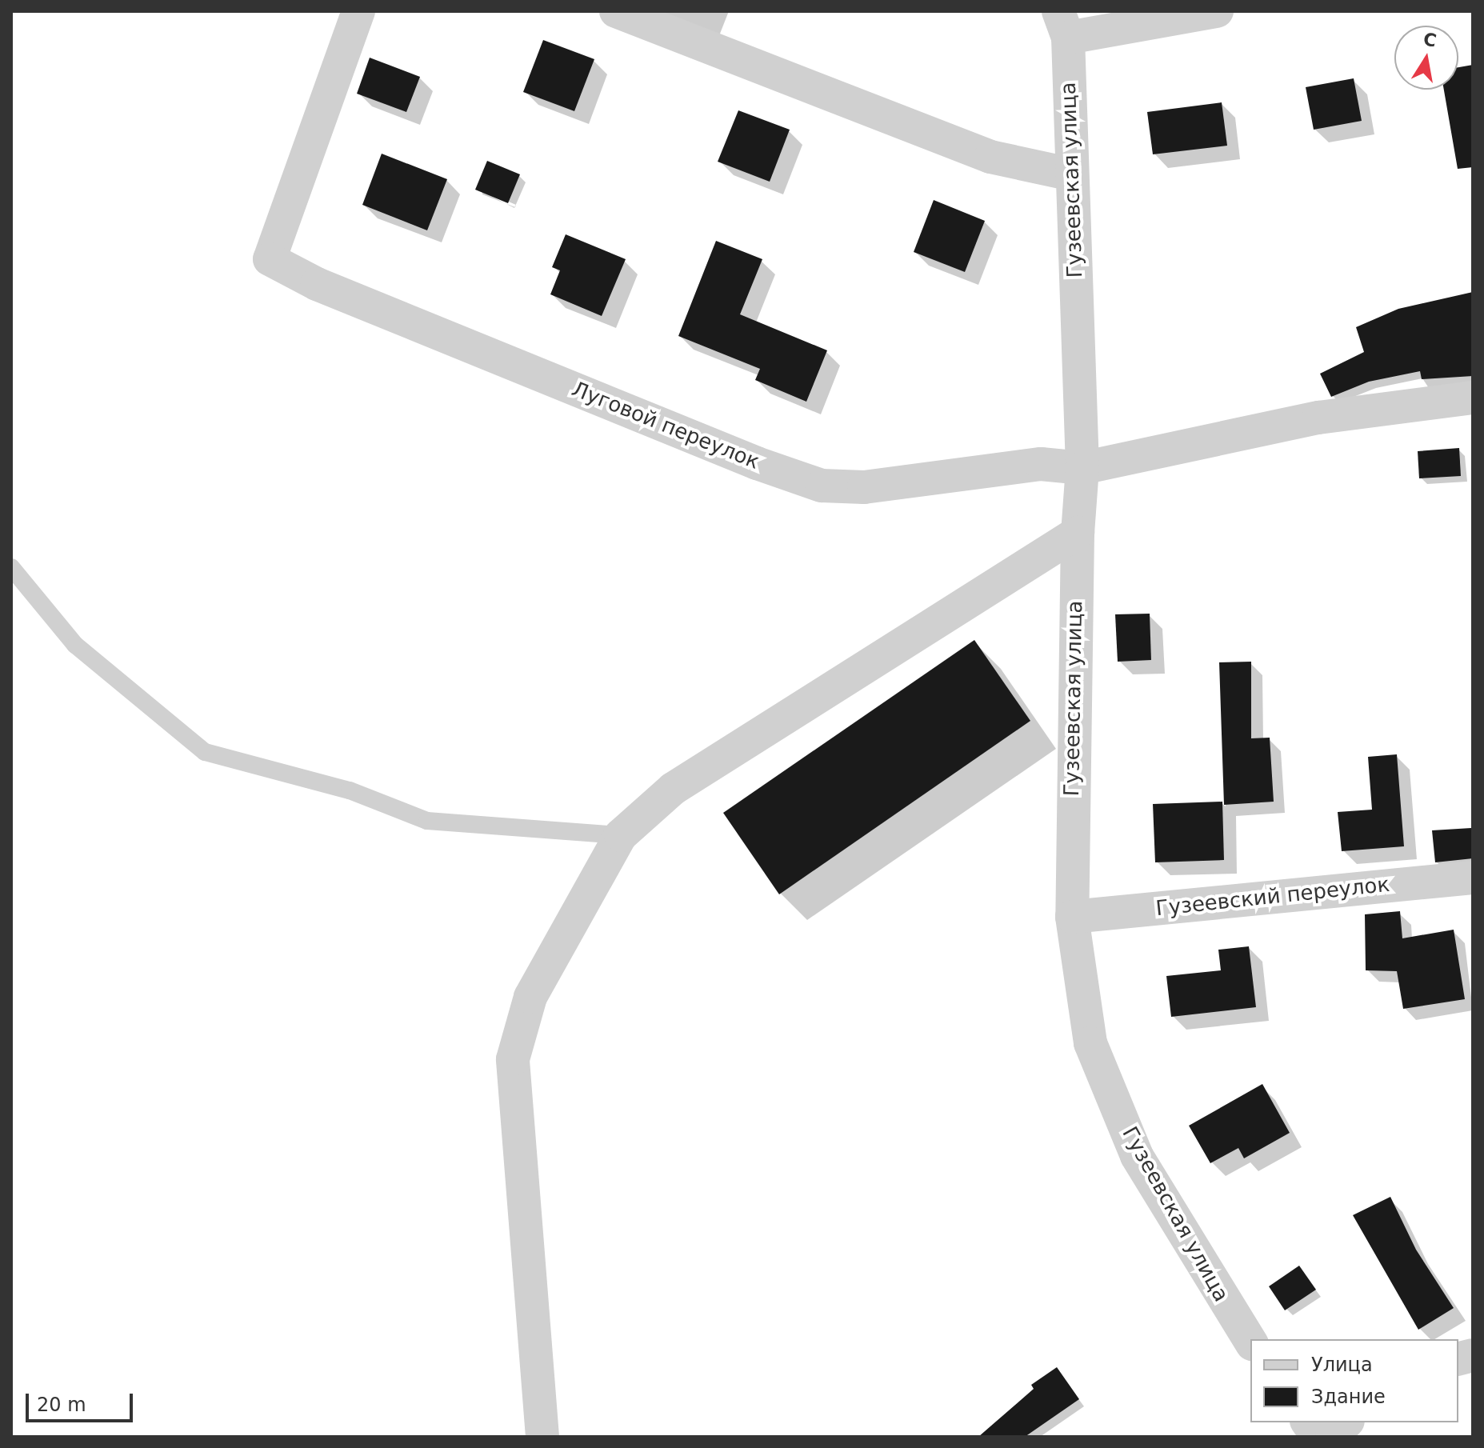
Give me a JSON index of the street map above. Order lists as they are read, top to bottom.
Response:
{
  "streets": {
    "street": ["Гузеевская улица", "Луговой переулок", "Гузеевский переулок"]
  },
  "crossings": [
    ["Гузеевская улица", "Луговой переулок"],
    ["Гузеевская улица", "Гузеевский переулок"]
  ],
  "legend": ["Улица", "Здание"],
  "scale_bar": "20 m",
  "north": "top"
}
